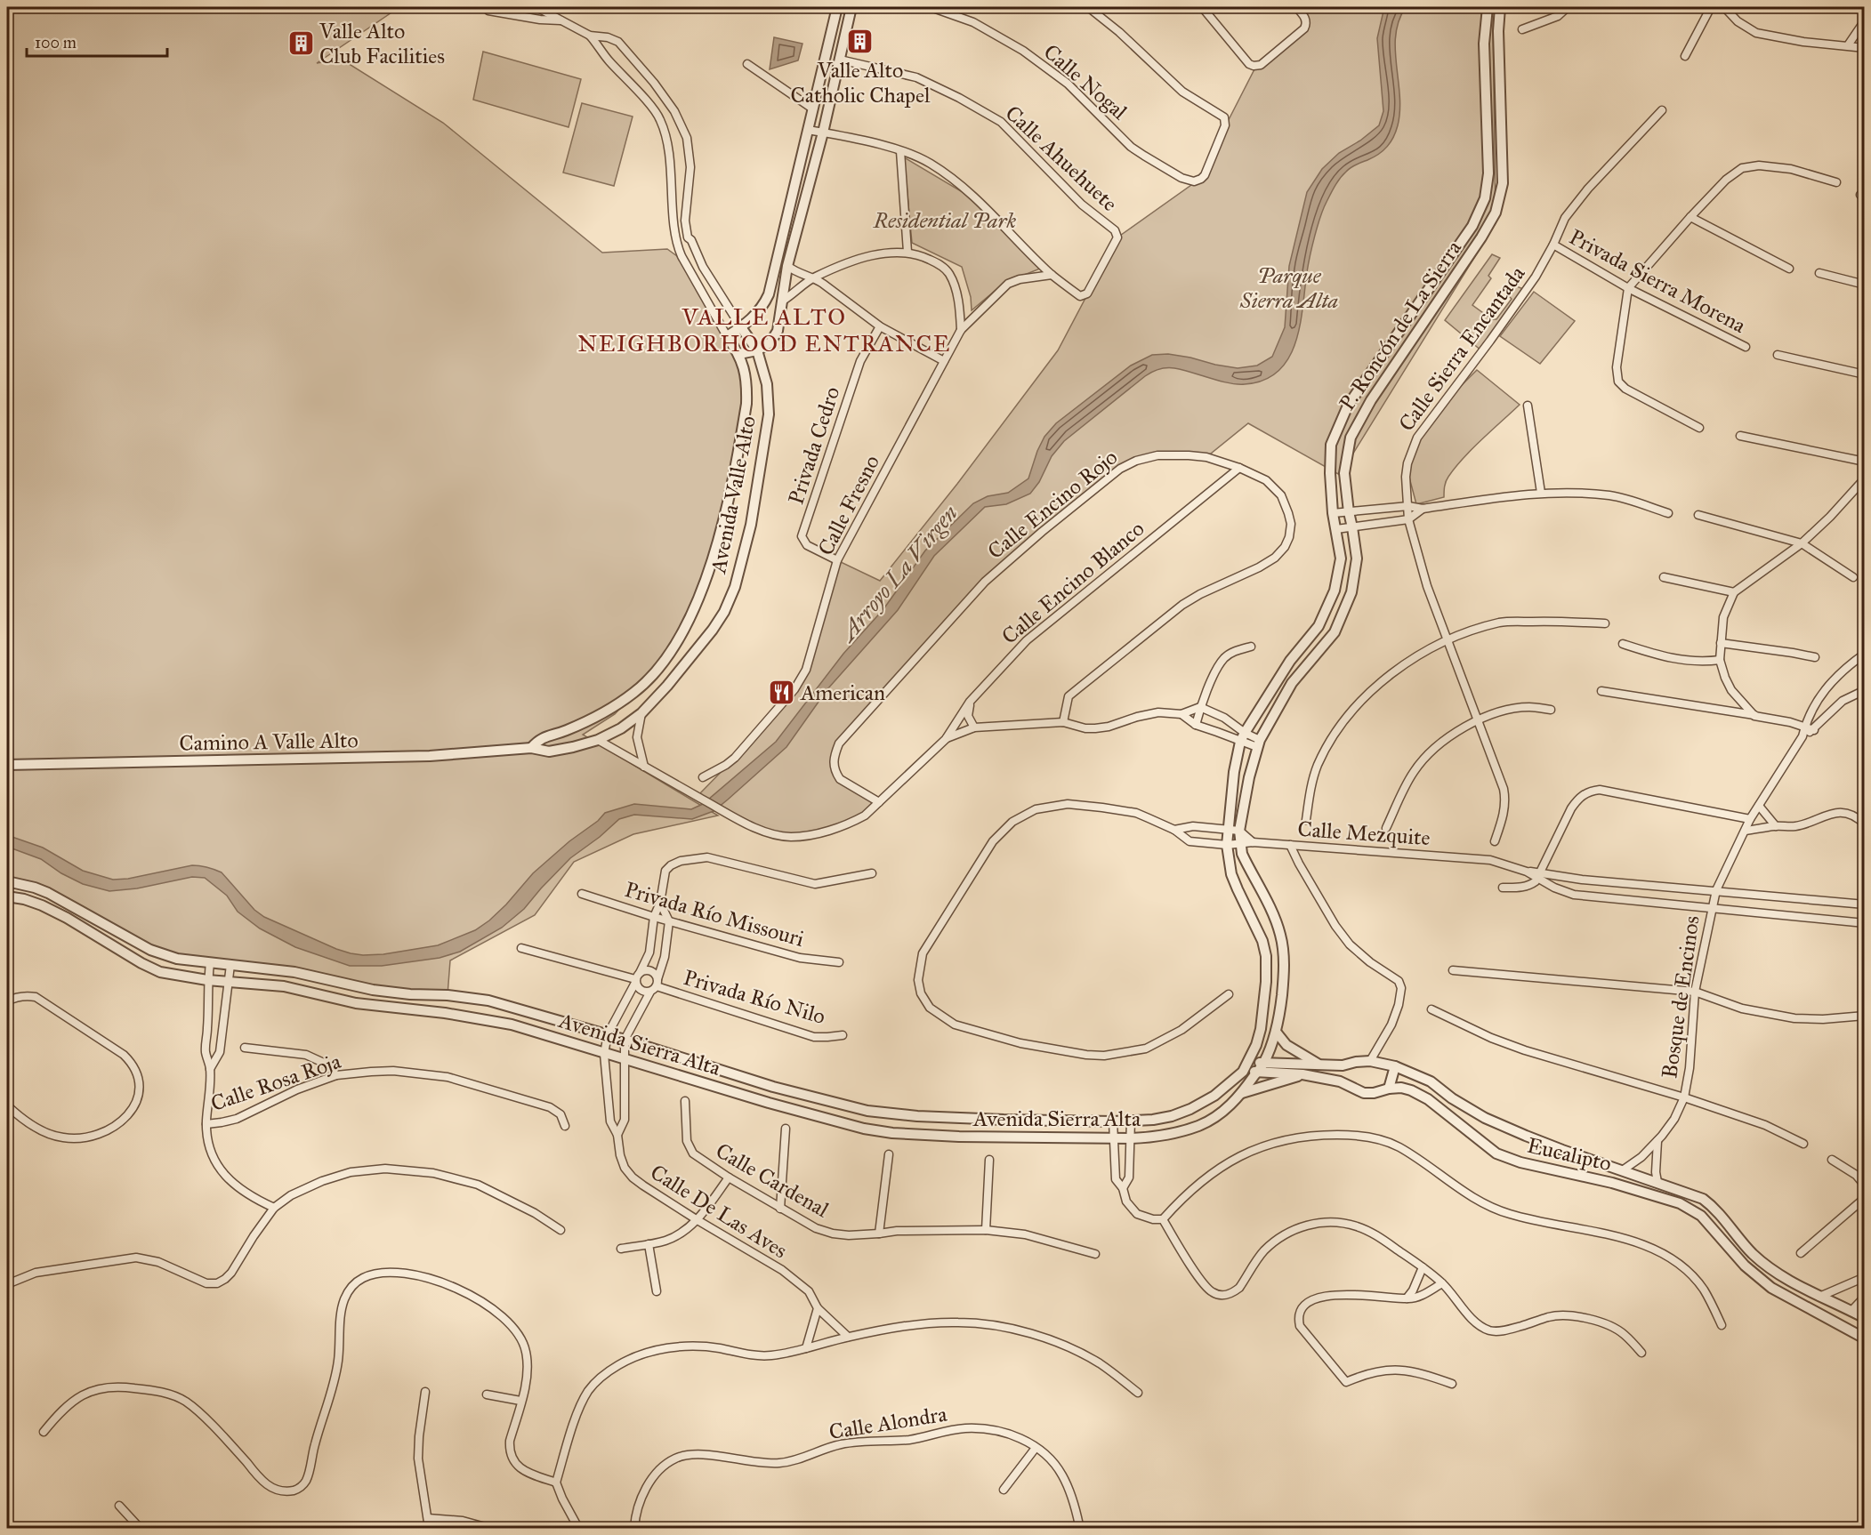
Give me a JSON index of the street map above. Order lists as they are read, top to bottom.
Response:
{
  "streets": {
    "street": [
      "Calle Nogal",
      "Calle Ahuehuete",
      "Privada Sierra Morena",
      "P. Roncón de La Sierra",
      "Calle Sierra Encantada",
      "Privada Cedro",
      "Avenida Valle Alto",
      "Calle Encino Rojo",
      "Calle Fresno",
      "Calle Encino Blanco",
      "Camino A Valle Alto",
      "Calle Mezquite",
      "Privada Río Missouri",
      "Privada Río Nilo",
      "Bosque de Encinos",
      "Avenida Sierra Alta",
      "Calle Rosa Roja",
      "Eucalipto",
      "Calle Cardenal",
      "Calle De Las Aves",
      "Calle Alondra"
    ]
  },
  "crossings": [
    ["Calle Ahuehuete", "Calle Fresno"],
    ["Privada Sierra Morena", "Calle Sierra Encantada"],
    ["P. Roncón de La Sierra", "Calle Mezquite"],
    ["P. Roncón de La Sierra", "Avenida Sierra Alta"],
    ["P. Roncón de La Sierra", "Eucalipto"],
    ["Privada Cedro", "Calle Fresno"],
    ["Avenida Valle Alto", "Camino A Valle Alto"],
    ["Calle Encino Rojo", "Calle Encino Blanco"],
    ["Calle Mezquite", "Bosque de Encinos"],
    ["Privada Río Missouri", "Calle De Las Aves"],
    ["Privada Río Nilo", "Calle De Las Aves"],
    ["Bosque de Encinos", "Eucalipto"],
    ["Avenida Sierra Alta", "Eucalipto"],
    ["Avenida Sierra Alta", "Calle De Las Aves"]
  ],
  "districts": ["VALLE ALTO NEIGHBORHOOD ENTRANCE"],
  "water": ["Arroyo La Virgen"],
  "parks": ["Residential Park", "Parque Sierra Alta"],
  "places": {
    "building": ["Valle Alto Catholic Chapel", "Valle Alto Club Facilities"],
    "restaurant": ["American"]
  },
  "scale_bar": "100 m"
}
